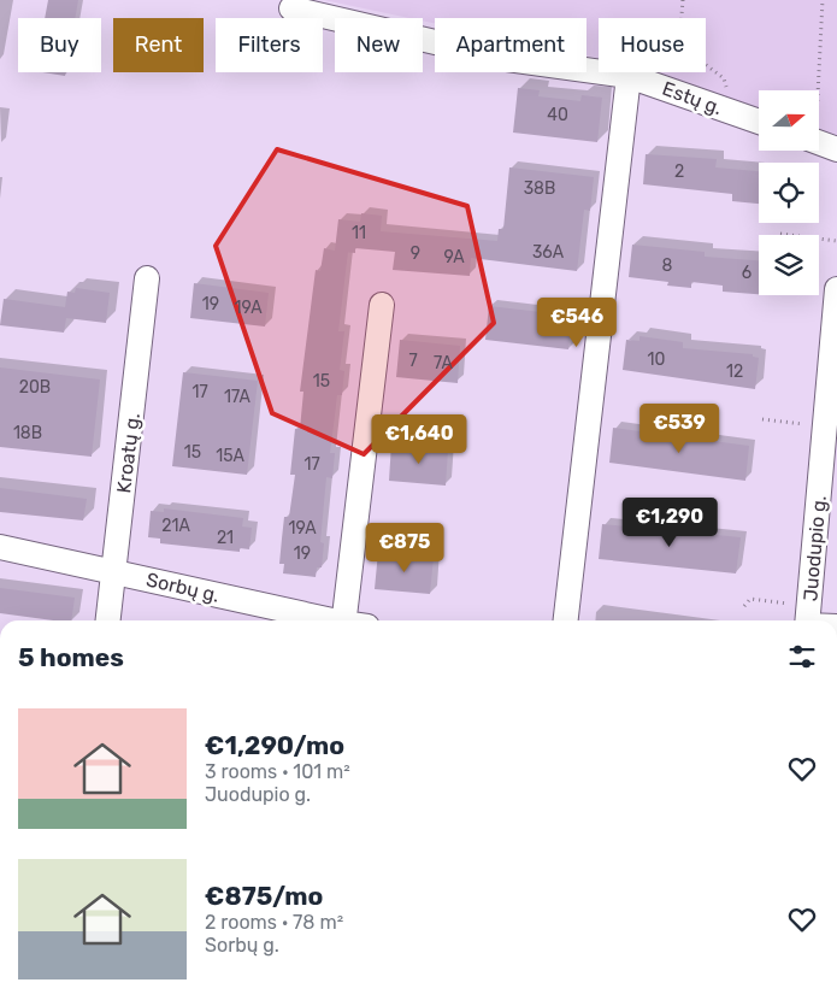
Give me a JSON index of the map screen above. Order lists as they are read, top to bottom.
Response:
{
  "streets": {
    "street": [
      "Estų g.",
      "Kroatų g.",
      "Juodupio g.",
      "Sorbų g."
    ]
  },
  "crossings": [
    ["Kroatų g.", "Sorbų g."]
  ],
  "house_numbers": [
    "40",
    "2",
    "38B",
    "11",
    "36A",
    "9",
    "9A",
    "8",
    "6",
    "19",
    "19A",
    "10",
    "7",
    "7A",
    "12",
    "15",
    "20B",
    "17",
    "17A",
    "18B",
    "15",
    "15A",
    "17",
    "21A",
    "19A",
    "21",
    "19"
  ],
  "north": "right",
  "page": {
    "chip": [
      "Buy",
      "Rent",
      "Filters",
      "New",
      "Apartment",
      "House"
    ],
    "price": [
      "€546",
      "€539",
      "€1,640",
      "€1,290",
      "€875"
    ],
    "heading": "5 homes",
    "list": [
      {
        "name": "€1,290/mo",
        "note": "3 rooms · 101 m² · Juodupio g."
      },
      {
        "name": "€875/mo",
        "note": "2 rooms · 78 m² · Sorbų g."
      }
    ]
  }
}
